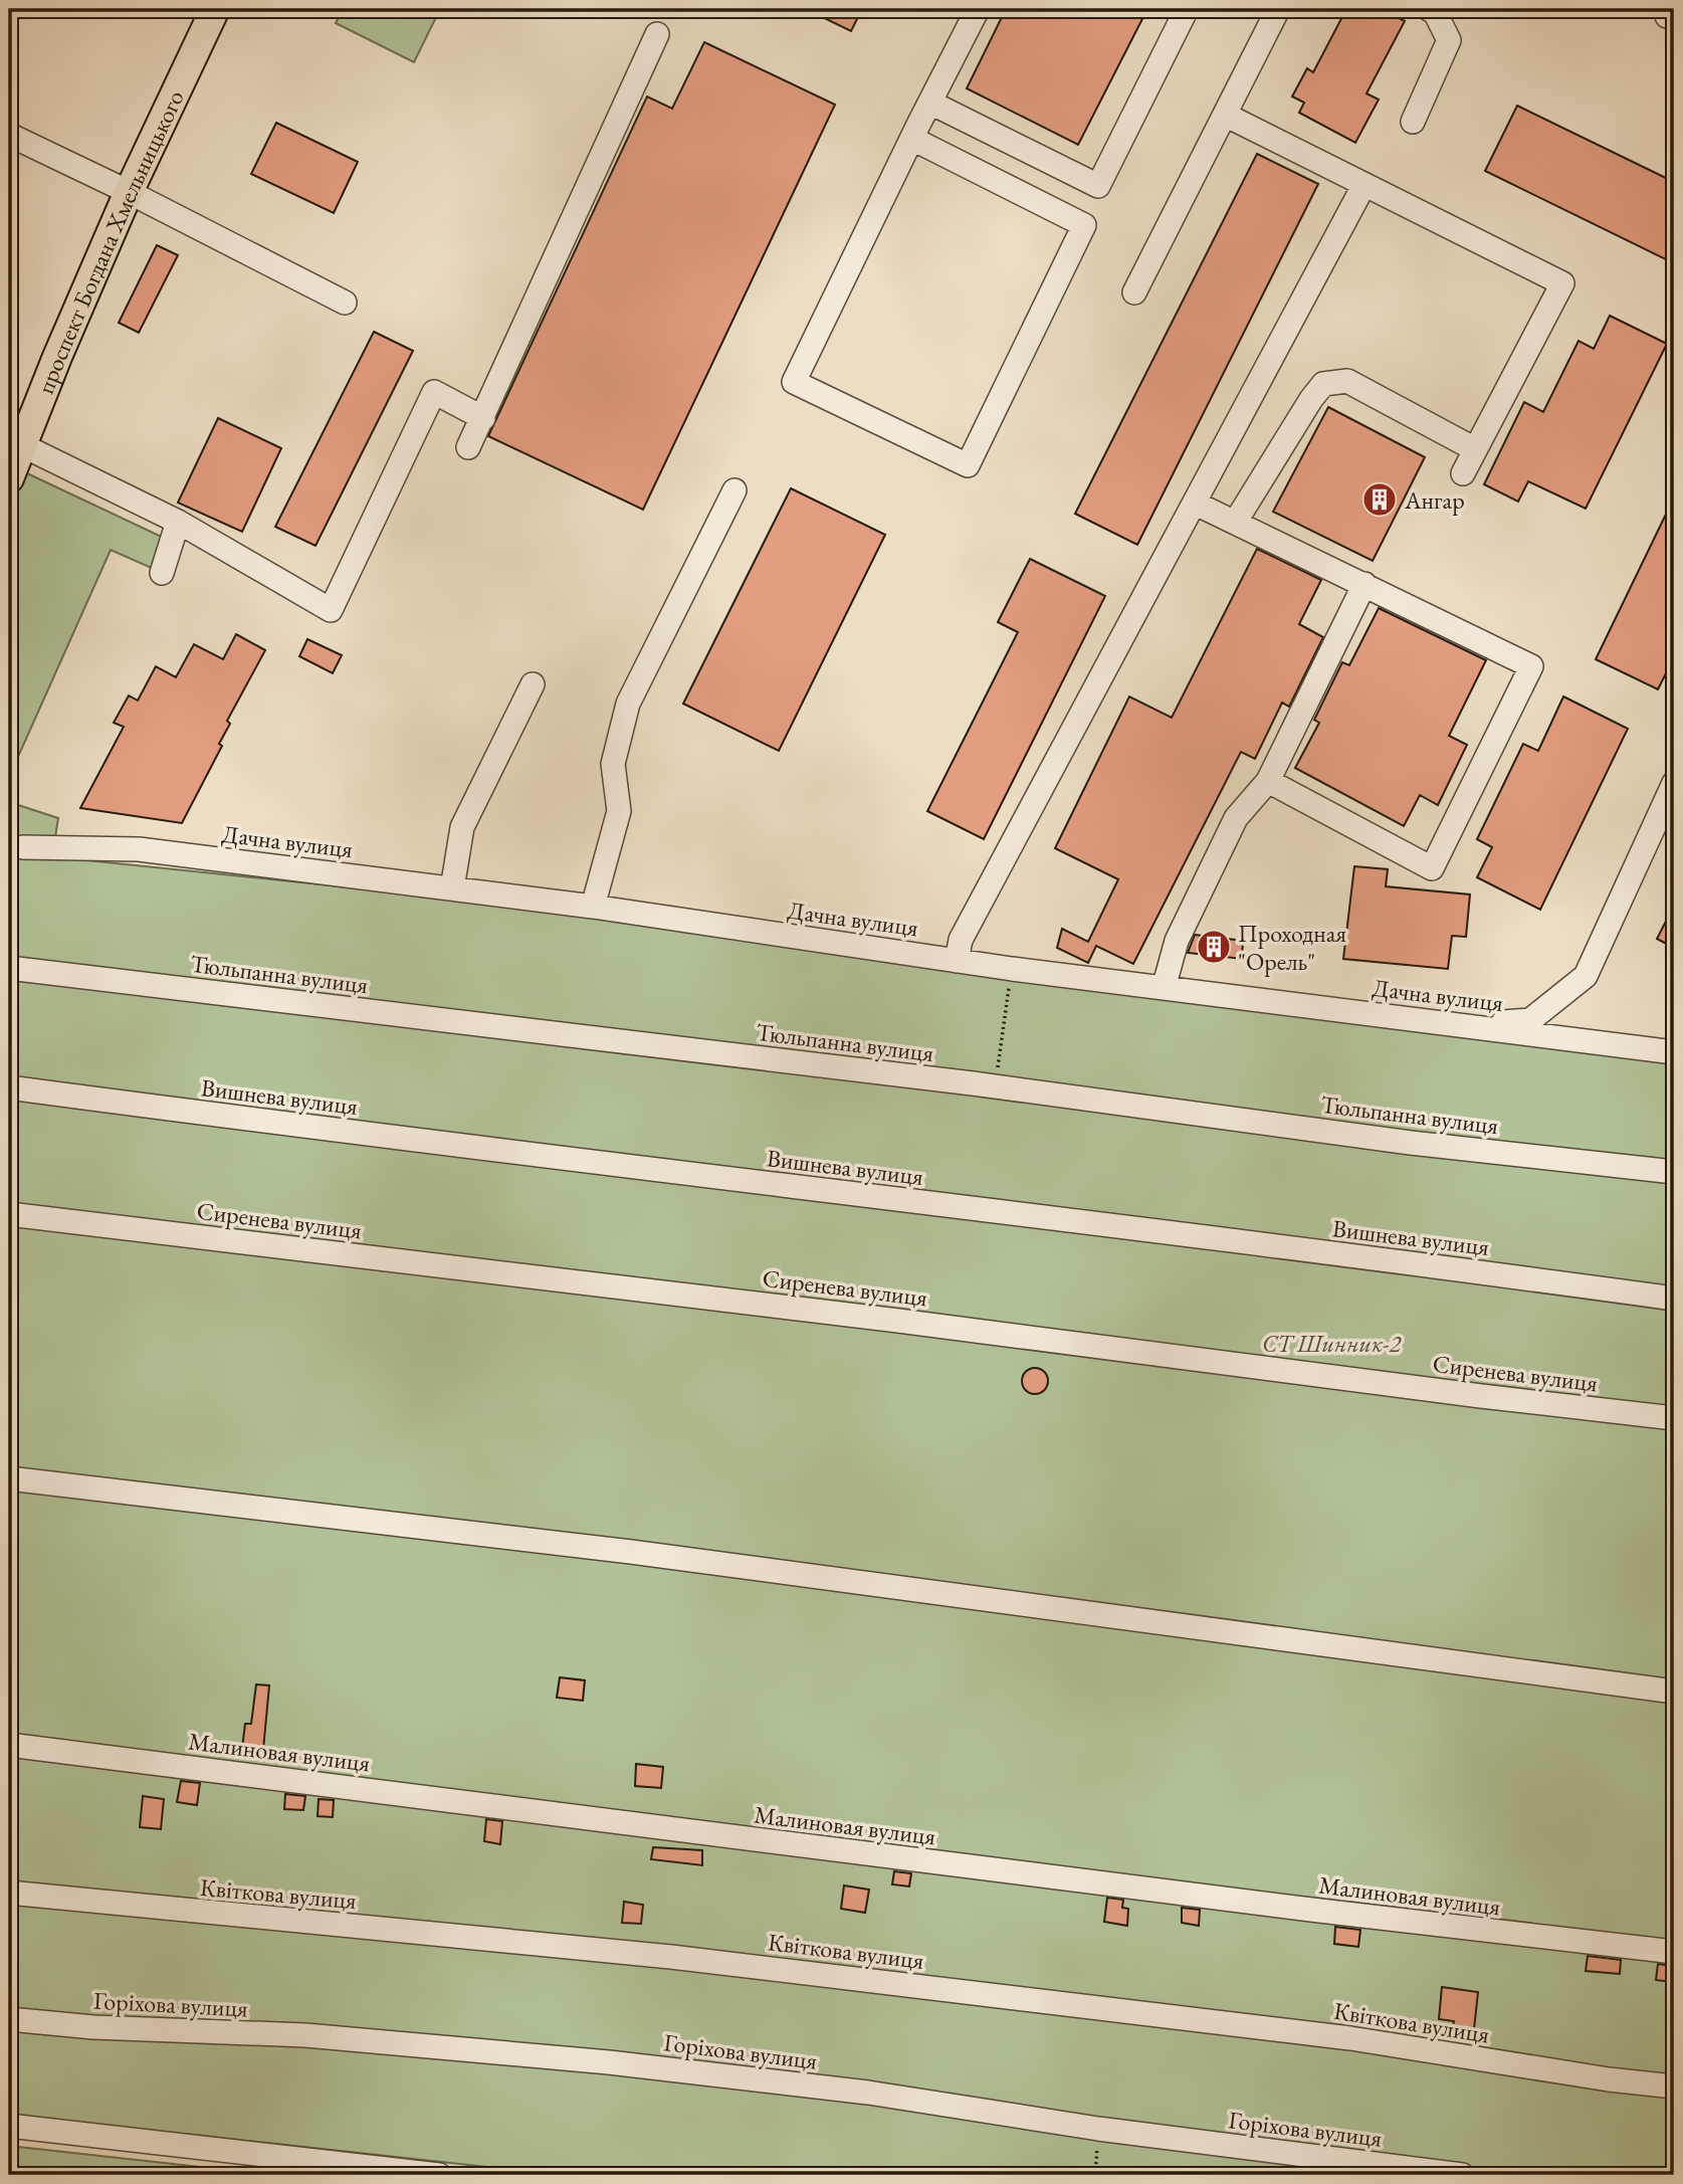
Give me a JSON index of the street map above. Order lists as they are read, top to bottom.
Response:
{
  "streets": {
    "main road": ["проспект Богдана Хмельницького"],
    "street": [
      "Дачна вулиця",
      "Тюльпанна вулиця",
      "Вишнева вулиця",
      "Сиренева вулиця",
      "Малиновая вулиця",
      "Квіткова вулиця",
      "Горіхова вулиця"
    ]
  },
  "parks": ["СТ Шинник-2"],
  "places": {
    "building": ["Ангар", "Проходная \"Орель\""]
  }
}
